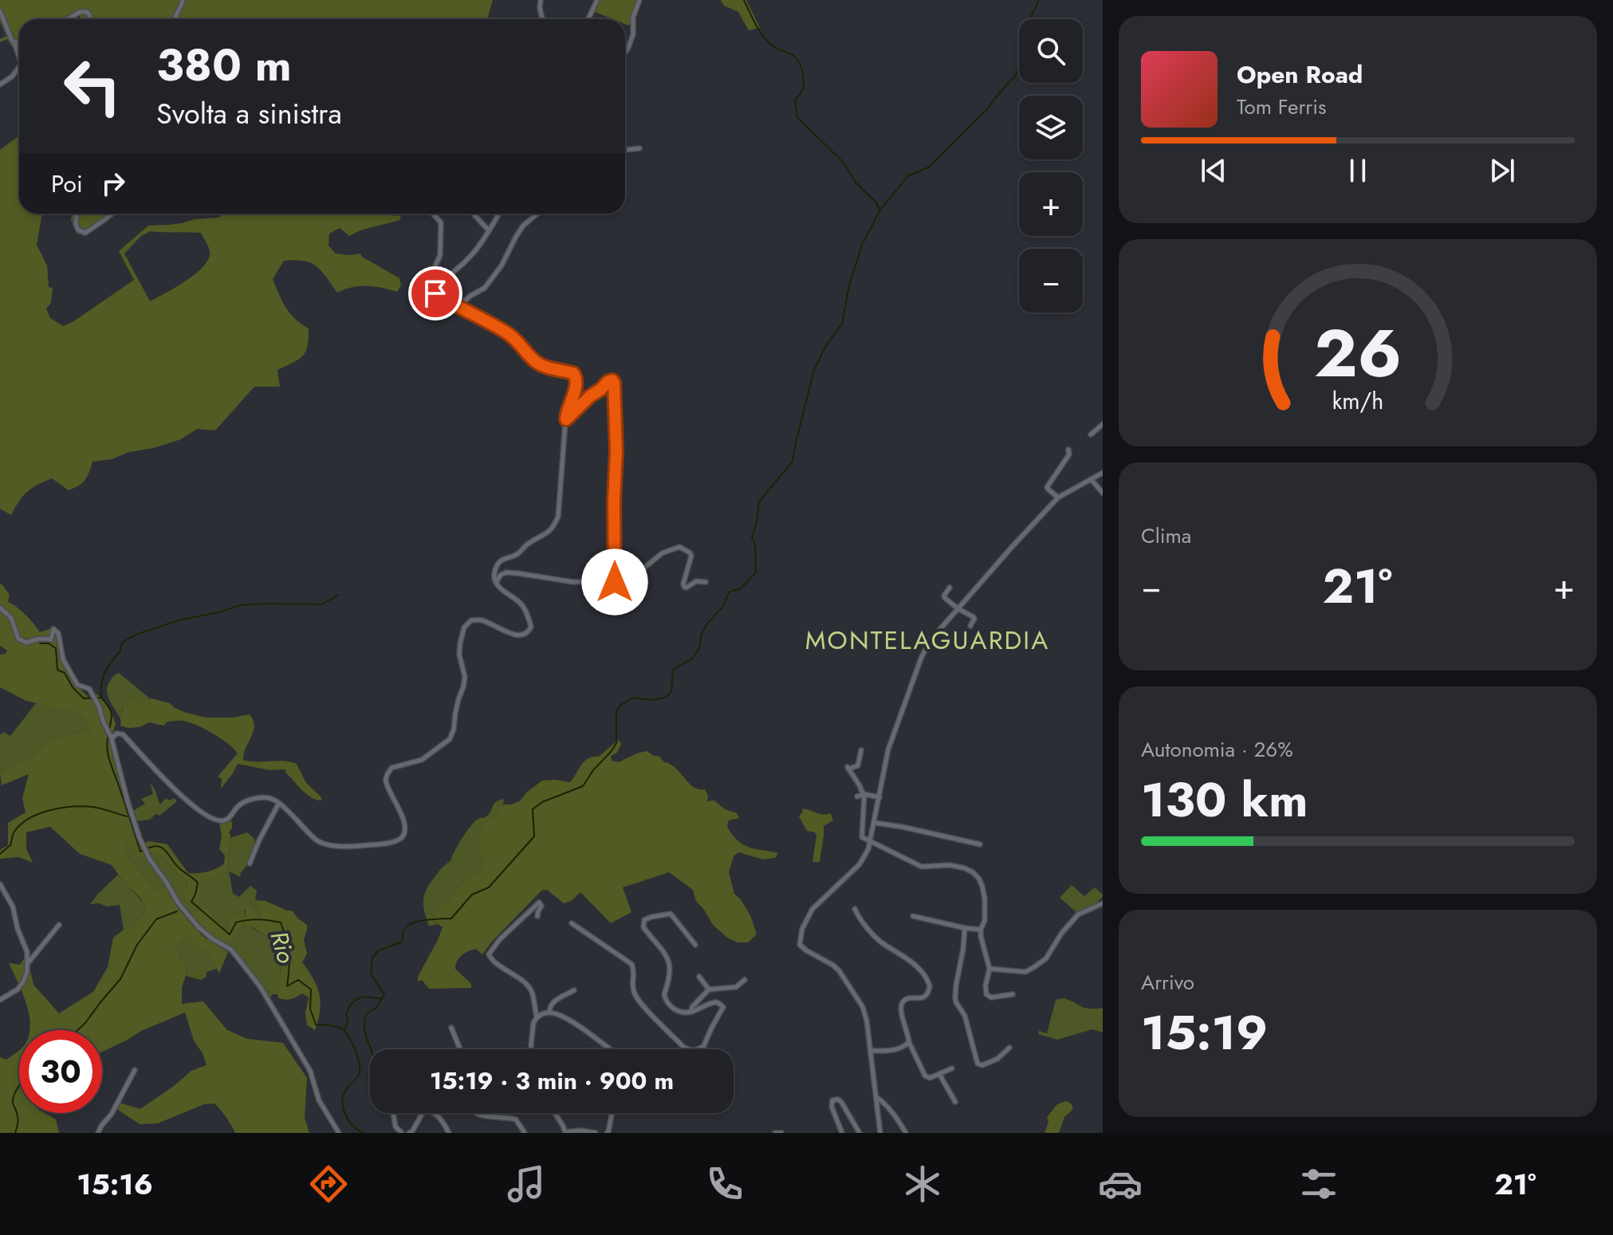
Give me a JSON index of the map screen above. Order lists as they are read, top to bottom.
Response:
{
  "districts": ["MONTELAGUARDIA"],
  "water": ["Rio"],
  "page": {
    "map_buttons": ["+", "−"],
    "turn": ["380 m", "Svolta a sinistra"],
    "song": ["Open Road", "Tom Ferris"],
    "then": "Poi",
    "tile": [
      "Clima",
      ["Autonomia · 26%", "130 km"],
      ["Arrivo", "15:19"]
    ],
    "heat": ["−", "21°", "+"],
    "limit": "30",
    "trip": "15:19 · 3 min · 900 m",
    "tabs": ["15:16", "21°"],
    "gauge": ["26", "km/h"]
  }
}
